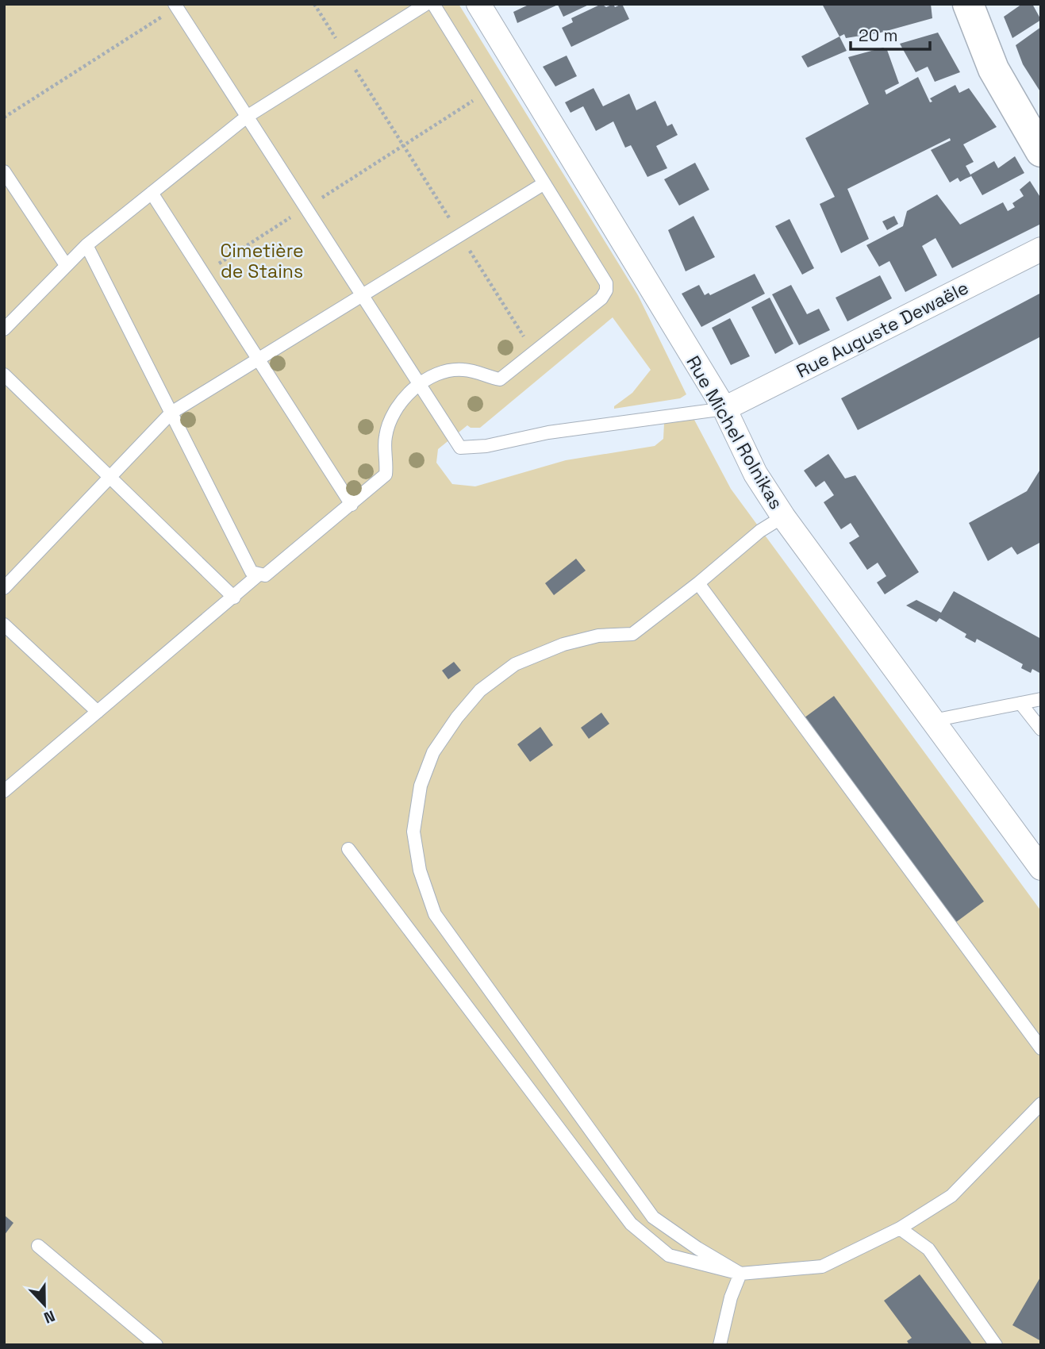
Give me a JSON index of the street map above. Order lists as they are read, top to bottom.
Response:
{
  "streets": {
    "street": ["Rue Auguste Dewaële", "Rue Michel Rolnikas"]
  },
  "crossings": [
    ["Rue Auguste Dewaële", "Rue Michel Rolnikas"]
  ],
  "parks": ["Cimetière de Stains"],
  "scale_bar": "20 m",
  "north": "bottom"
}
